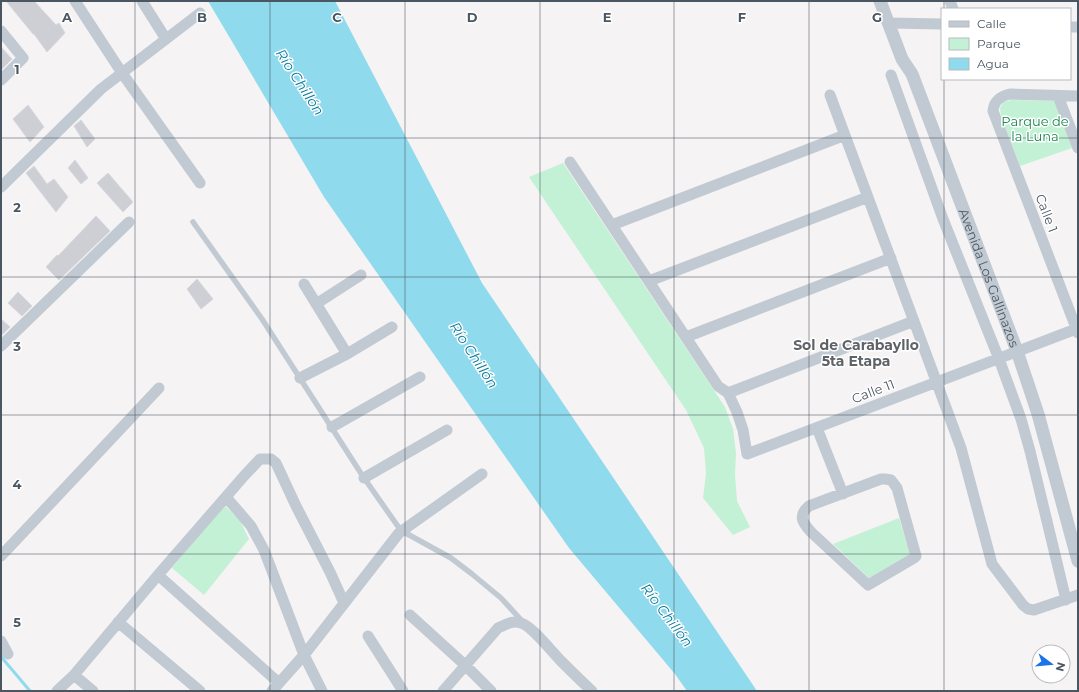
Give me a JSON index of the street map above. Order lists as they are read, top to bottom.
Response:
{
  "streets": {
    "street": ["Calle 1", "Avenida Los Gallinazos", "Calle 11"]
  },
  "crossings": [
    ["Calle 1", "Calle 11"],
    ["Avenida Los Gallinazos", "Calle 11"]
  ],
  "districts": ["Sol de Carabayllo 5ta Etapa"],
  "water": ["Río Chillón"],
  "parks": ["Parque de la Luna"],
  "legend": ["Calle", "Parque", "Agua"],
  "north": "right",
  "grid": {
    "columns": [
      "A",
      "B",
      "C",
      "D",
      "E",
      "F",
      "G"
    ],
    "rows": [
      "1",
      "2",
      "3",
      "4",
      "5"
    ]
  }
}
